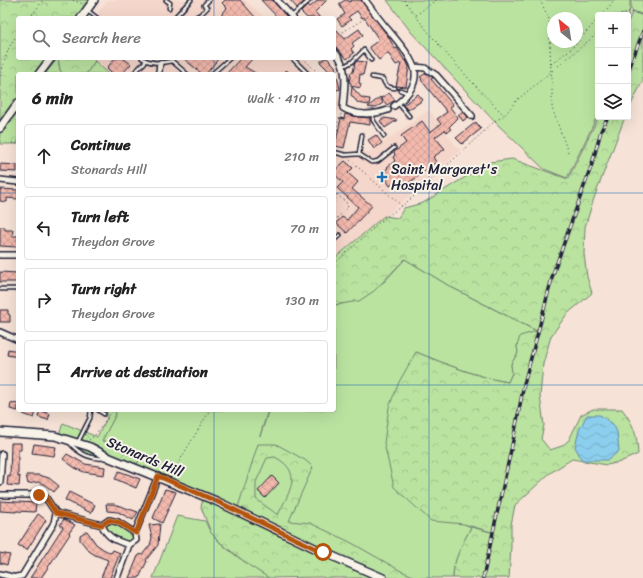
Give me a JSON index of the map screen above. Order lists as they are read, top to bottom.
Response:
{
  "streets": {
    "street": ["Stonards Hill"]
  },
  "places": {
    "health": ["Saint Margaret's Hospital"]
  },
  "north": "top left",
  "page": {
    "map_buttons": ["+", "−"],
    "search": "Search here",
    "heading": ["6 min", "Walk · 410 m"],
    "list": [
      ["Continue", "Stonards Hill", "210 m"],
      ["Turn left", "Theydon Grove", "70 m"],
      ["Turn right", "Theydon Grove", "130 m"],
      "Arrive at destination"
    ]
  }
}
